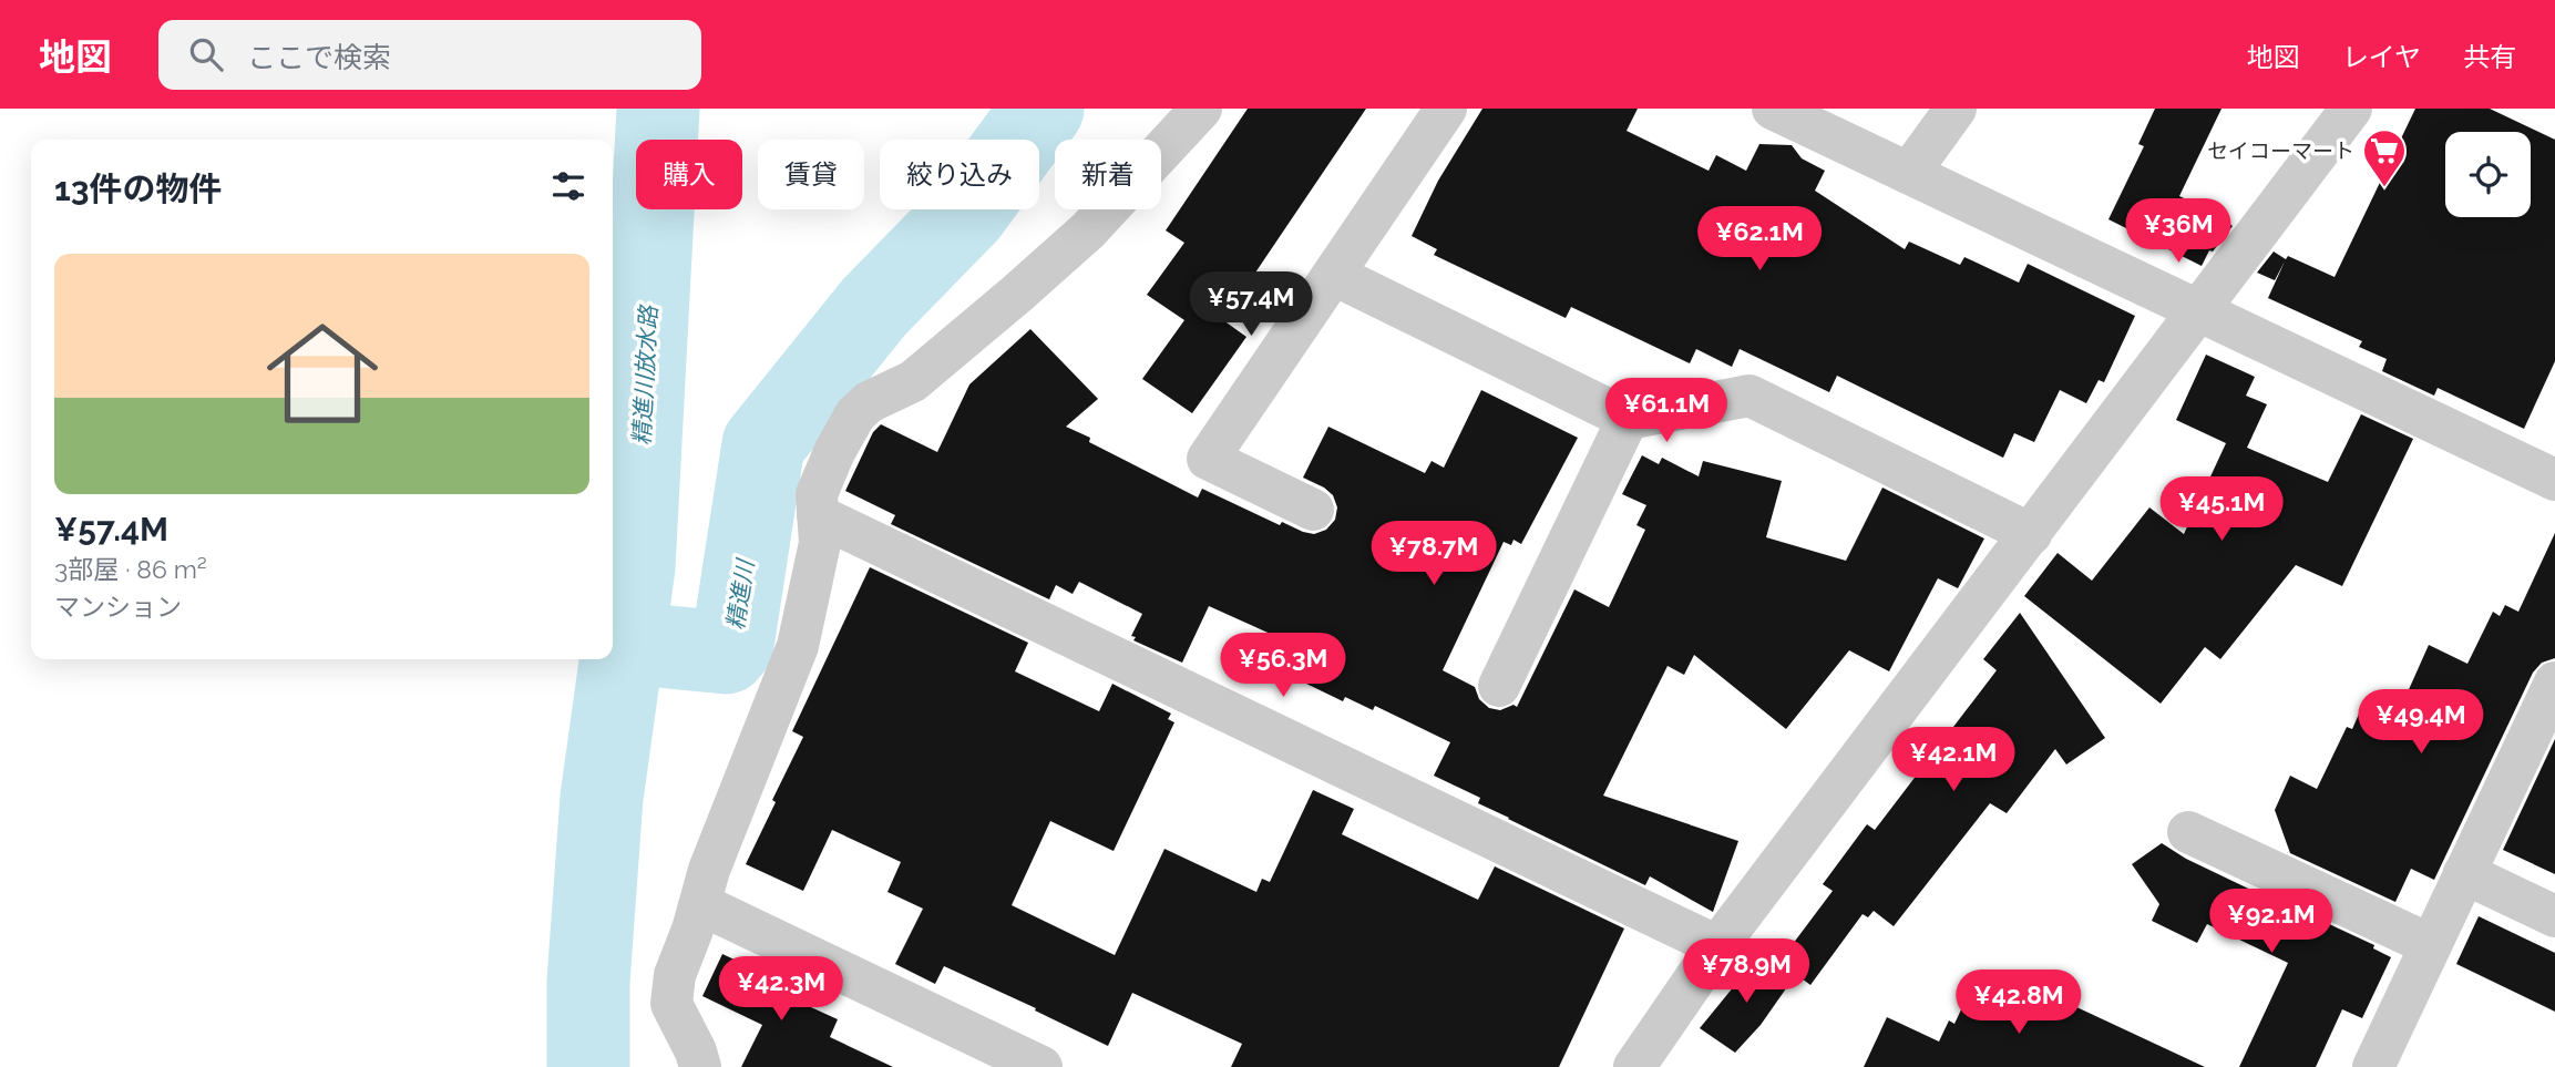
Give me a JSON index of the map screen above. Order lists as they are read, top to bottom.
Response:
{
  "water": ["精進川放水路", "精進川"],
  "places": {
    "supermarket": ["セイコーマート"]
  },
  "page": {
    "header": "地図",
    "search": "ここで検索",
    "nav": ["地図", "レイヤ", "共有"],
    "chip": [
      "購入",
      "賃貸",
      "絞り込み",
      "新着"
    ],
    "heading": "13件の物件",
    "price": [
      "¥36M",
      "¥62.1M",
      "¥57.4M",
      "¥61.1M",
      "¥45.1M",
      "¥78.7M",
      "¥56.3M",
      "¥49.4M",
      "¥42.1M",
      "¥92.1M",
      "¥78.9M",
      "¥42.3M",
      "¥42.8M"
    ],
    "list": [
      {
        "name": "¥57.4M",
        "note": "3部屋 · 86 m² · マンション"
      }
    ]
  }
}
